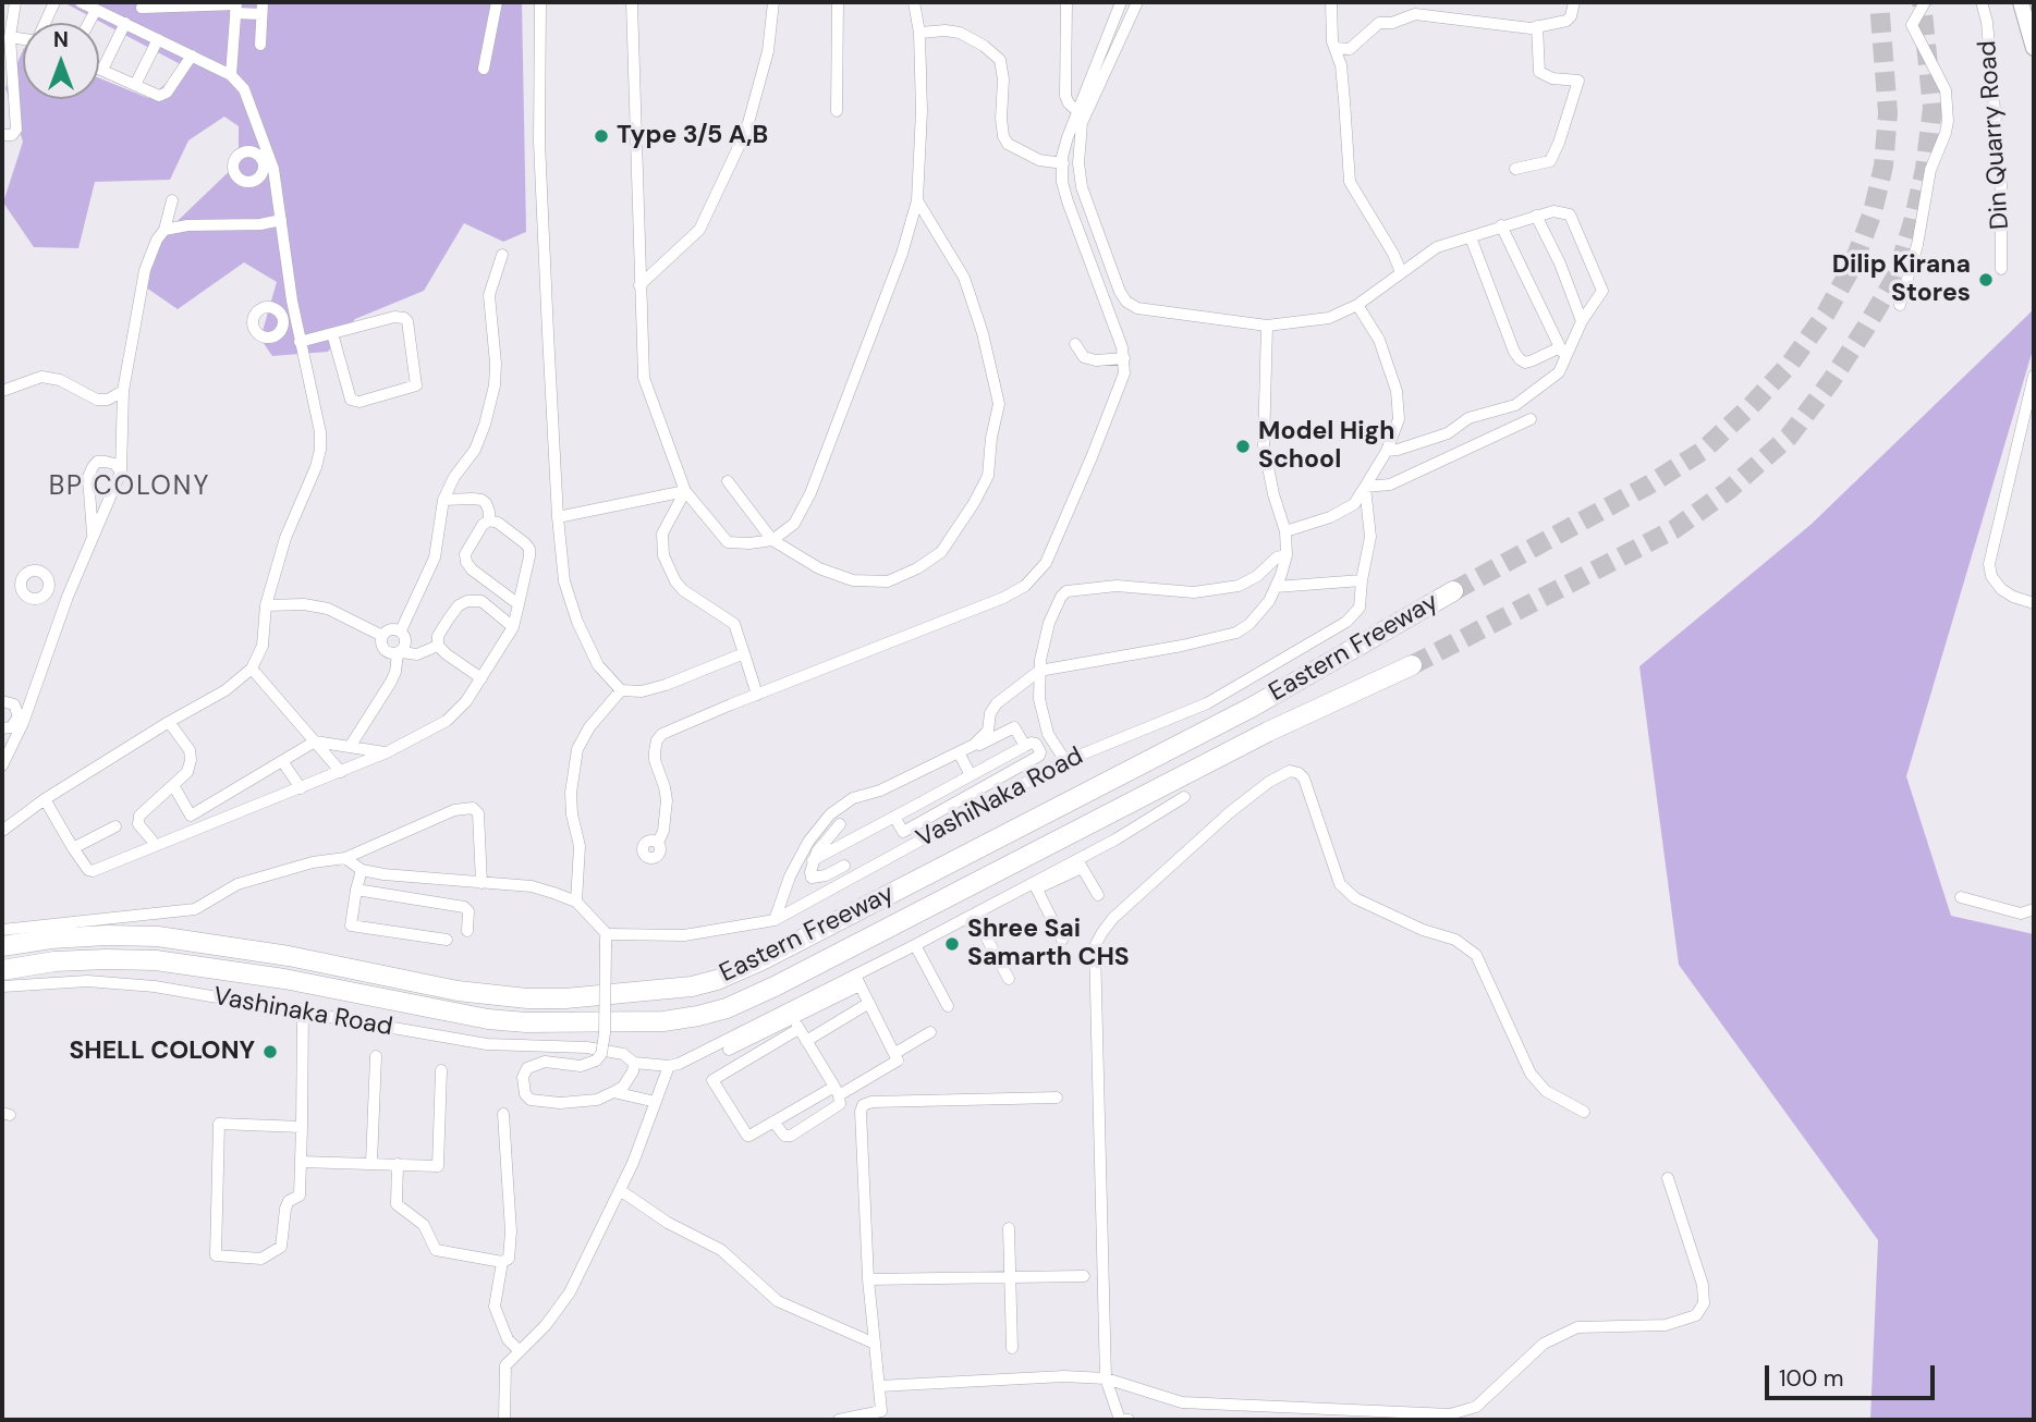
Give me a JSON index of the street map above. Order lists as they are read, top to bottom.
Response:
{
  "streets": {
    "highway": ["Eastern Freeway"],
    "street": ["Din Quarry Road", "VashiNaka Road", "Vashinaka Road"]
  },
  "crossings": [
    ["Eastern Freeway", "Vashinaka Road"]
  ],
  "districts": ["BP COLONY"],
  "places": [
    "Type 3/5 A,B",
    "Dilip Kirana Stores",
    "Model High School",
    "Shree Sai Samarth CHS",
    "SHELL COLONY"
  ],
  "scale_bar": "100 m",
  "north": "top"
}
